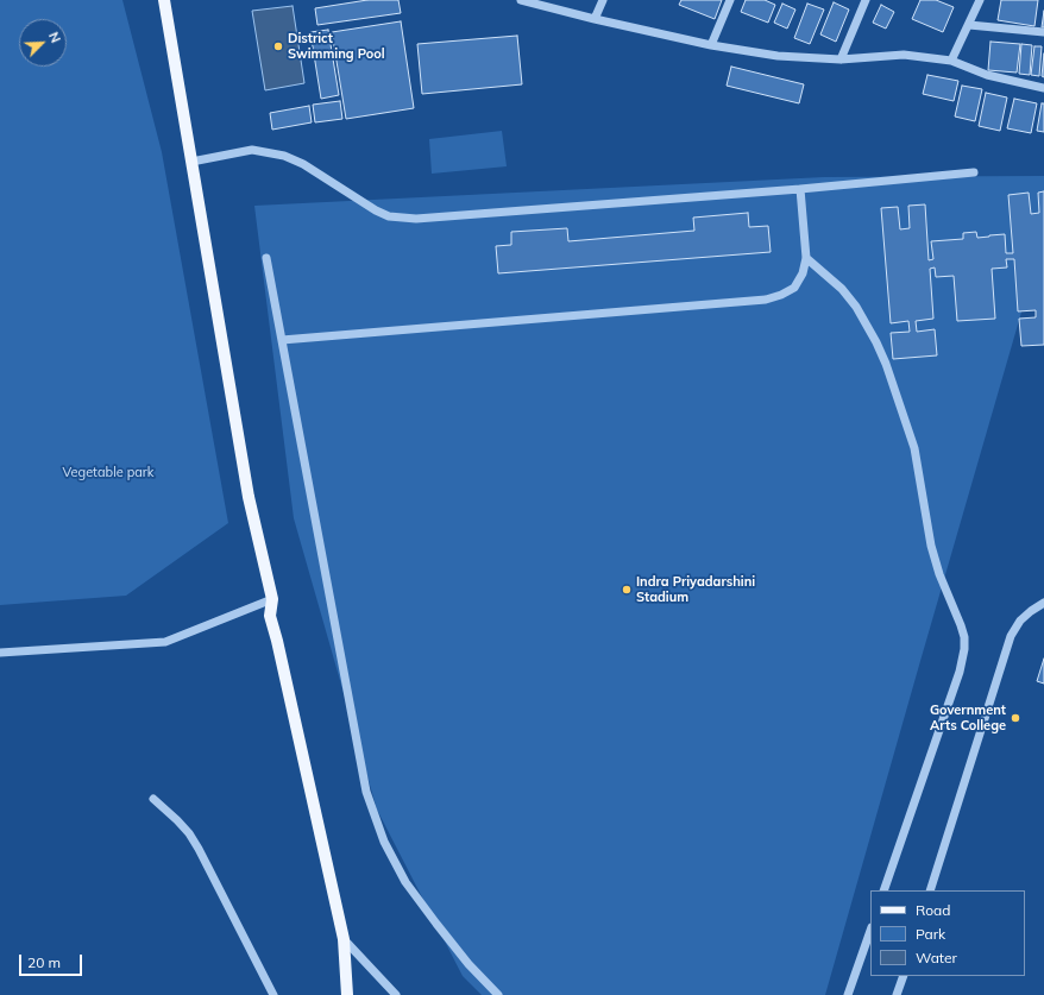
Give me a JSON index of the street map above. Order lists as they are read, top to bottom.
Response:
{
  "parks": ["Vegetable park"],
  "places": ["District Swimming Pool", "Indra Priyadarshini Stadium", "Government Arts College"],
  "legend": ["Road", "Park", "Water"],
  "scale_bar": "20 m",
  "north": "top right"
}
